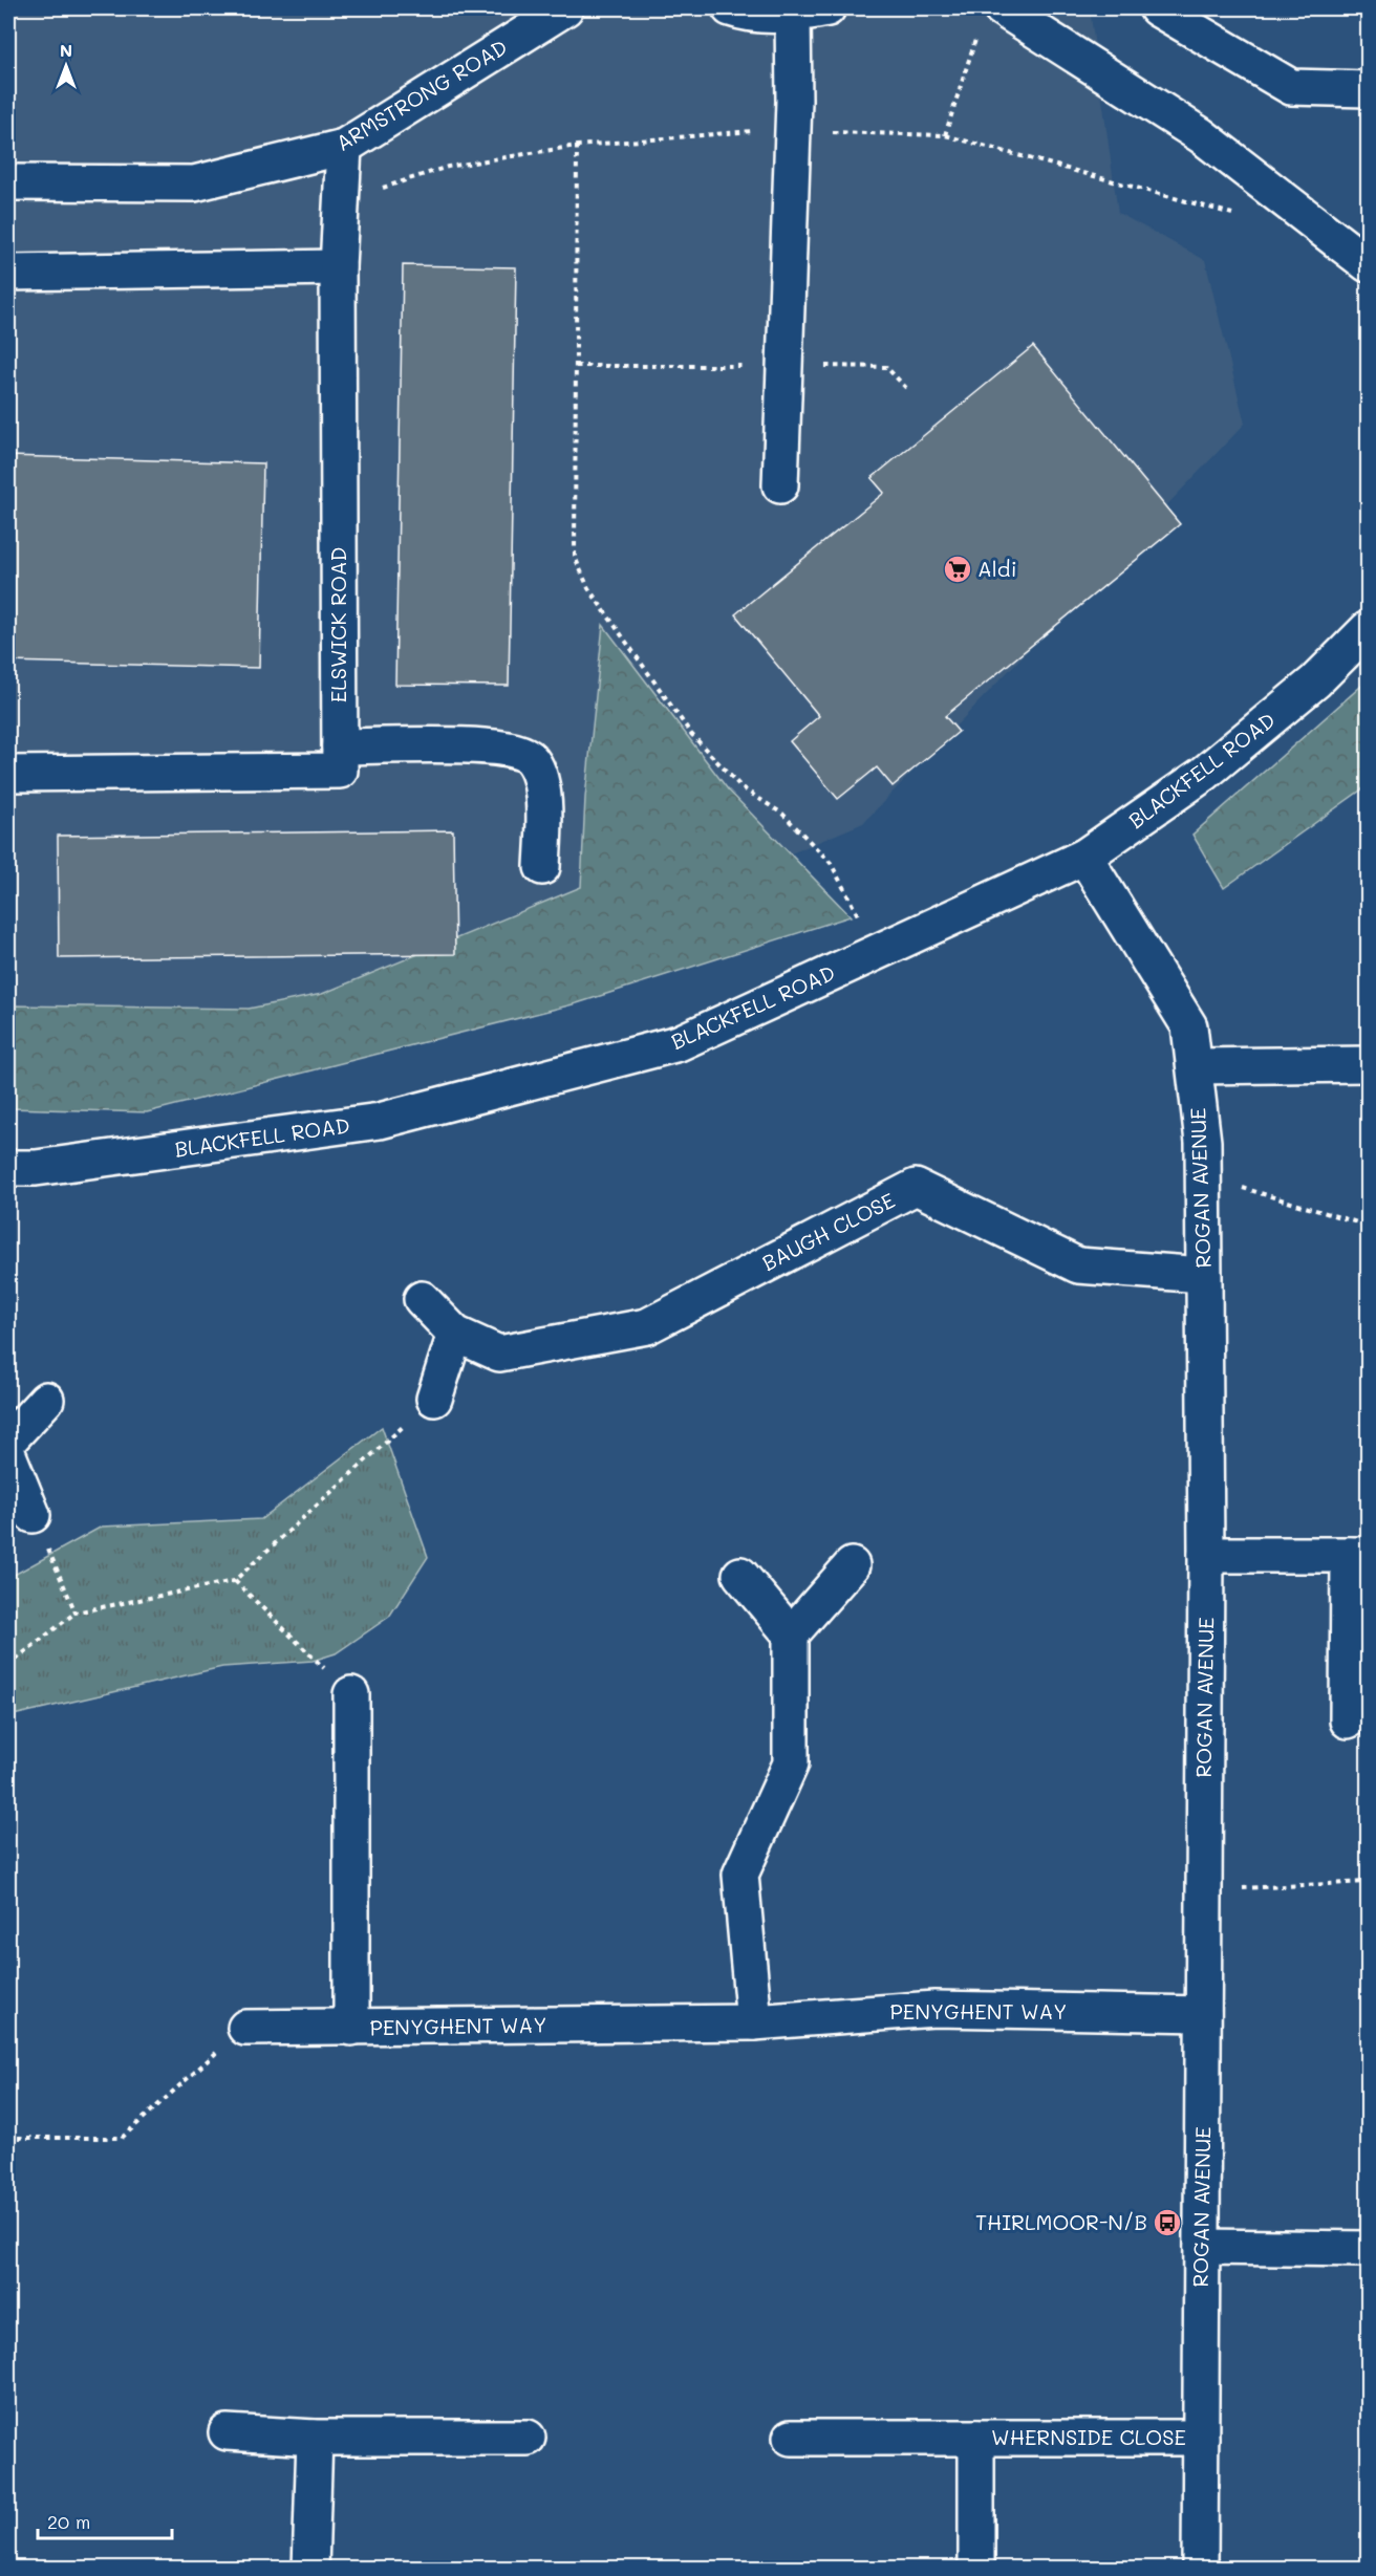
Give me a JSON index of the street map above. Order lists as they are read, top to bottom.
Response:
{
  "streets": {
    "street": [
      "ARMSTRONG ROAD",
      "ELSWICK ROAD",
      "BLACKFELL ROAD",
      "ROGAN AVENUE",
      "BAUGH CLOSE",
      "PENYGHENT WAY",
      "WHERNSIDE CLOSE"
    ]
  },
  "crossings": [
    ["ARMSTRONG ROAD", "ELSWICK ROAD"],
    ["BLACKFELL ROAD", "ROGAN AVENUE"],
    ["ROGAN AVENUE", "BAUGH CLOSE"],
    ["ROGAN AVENUE", "PENYGHENT WAY"],
    ["ROGAN AVENUE", "WHERNSIDE CLOSE"]
  ],
  "places": {
    "supermarket": ["Aldi"],
    "bus stop": ["THIRLMOOR-N/B"]
  },
  "scale_bar": "20 m",
  "north": "top"
}
